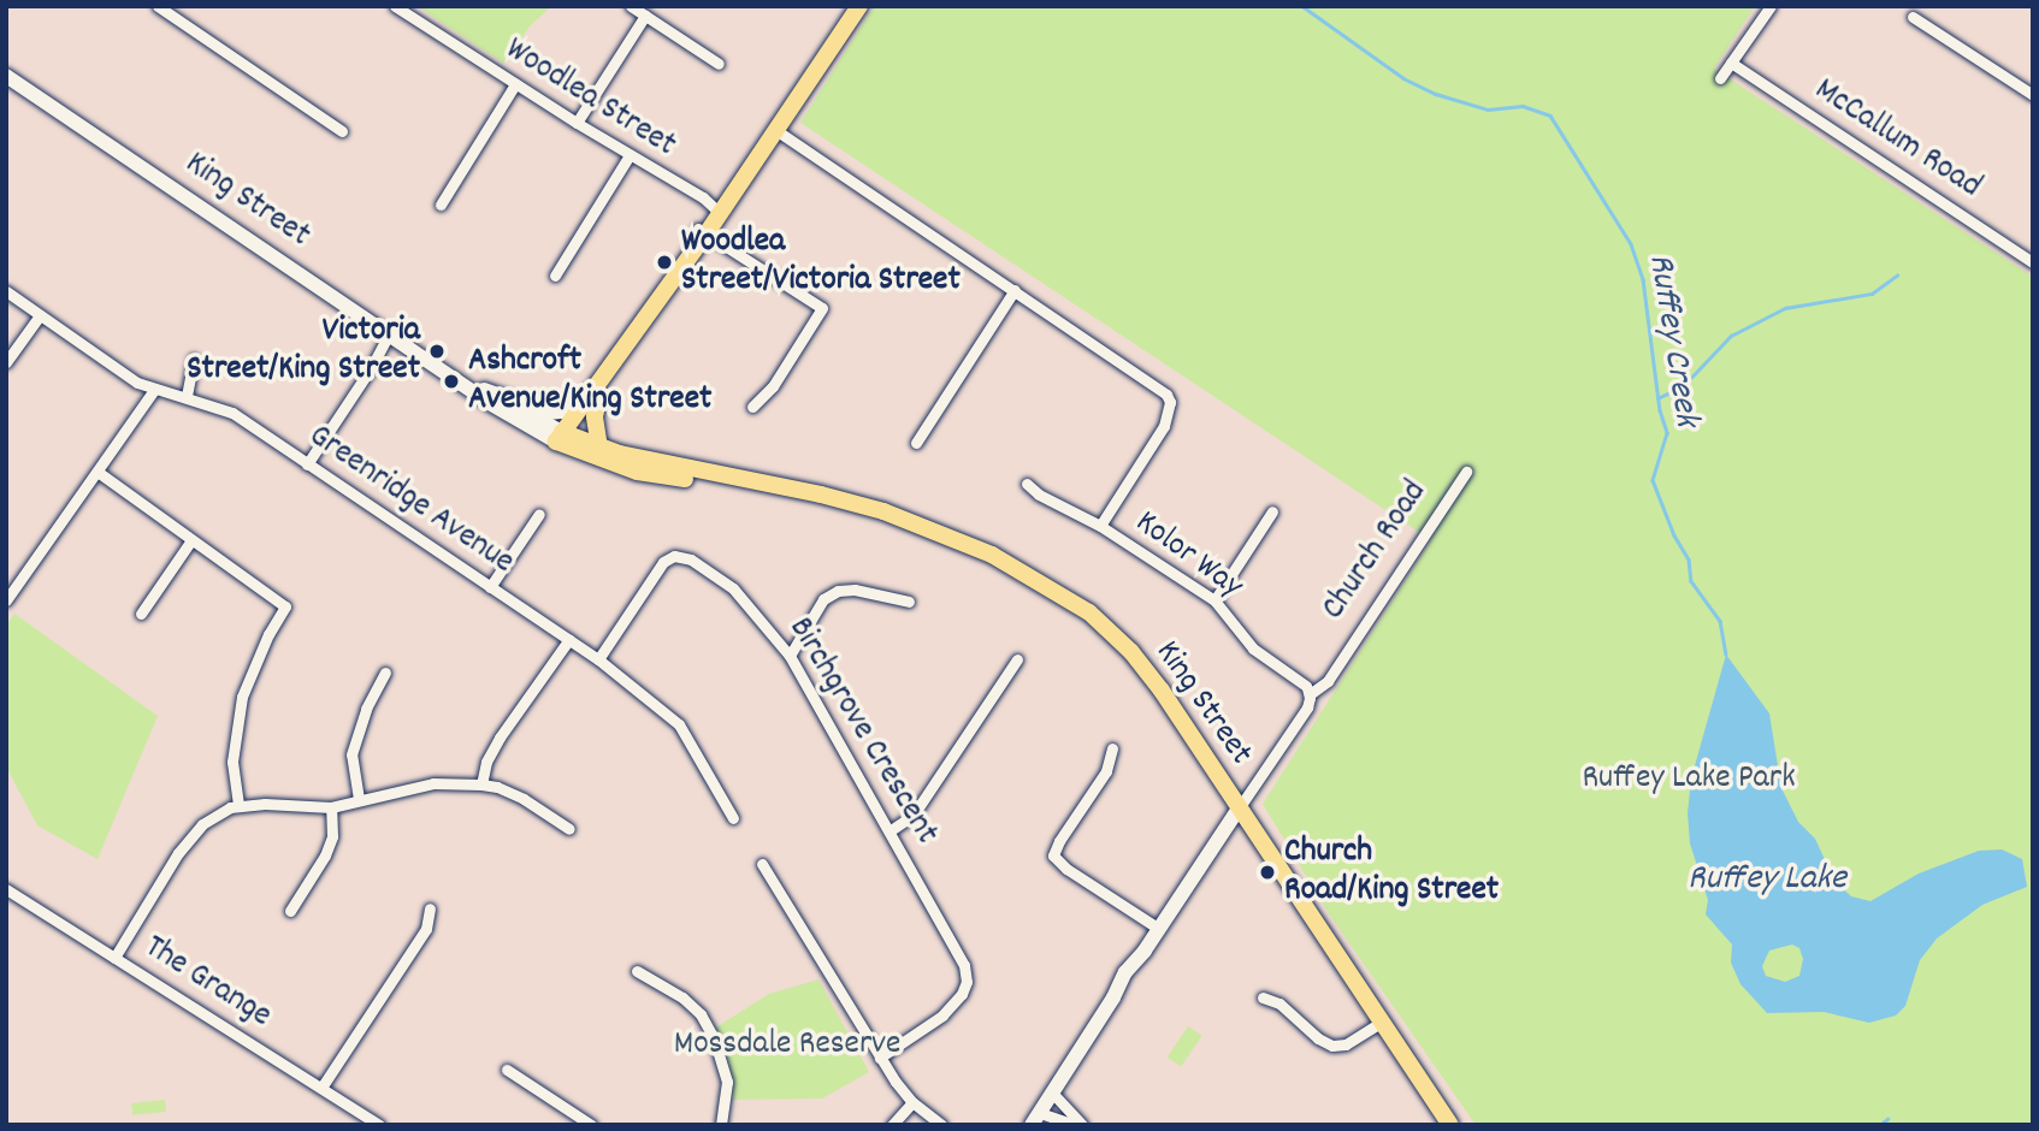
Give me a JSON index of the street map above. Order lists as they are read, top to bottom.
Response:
{
  "streets": {
    "main road": ["King Street", "Church Road"],
    "street": [
      "Woodlea Street",
      "McCallum Road",
      "Greenridge Avenue",
      "Kolor Way",
      "Birchgrove Crescent",
      "The Grange"
    ]
  },
  "crossings": [
    ["King Street", "Church Road"],
    ["Greenridge Avenue", "Birchgrove Crescent"],
    ["Church Road", "Kolor Way"]
  ],
  "water": ["Ruffey Creek", "Ruffey Lake"],
  "parks": ["Ruffey Lake Park", "Mossdale Reserve"],
  "places": [
    "Woodlea Street/Victoria Street",
    "Victoria Street/King Street",
    "Ashcroft Avenue/King Street",
    "Church Road/King Street"
  ]
}
